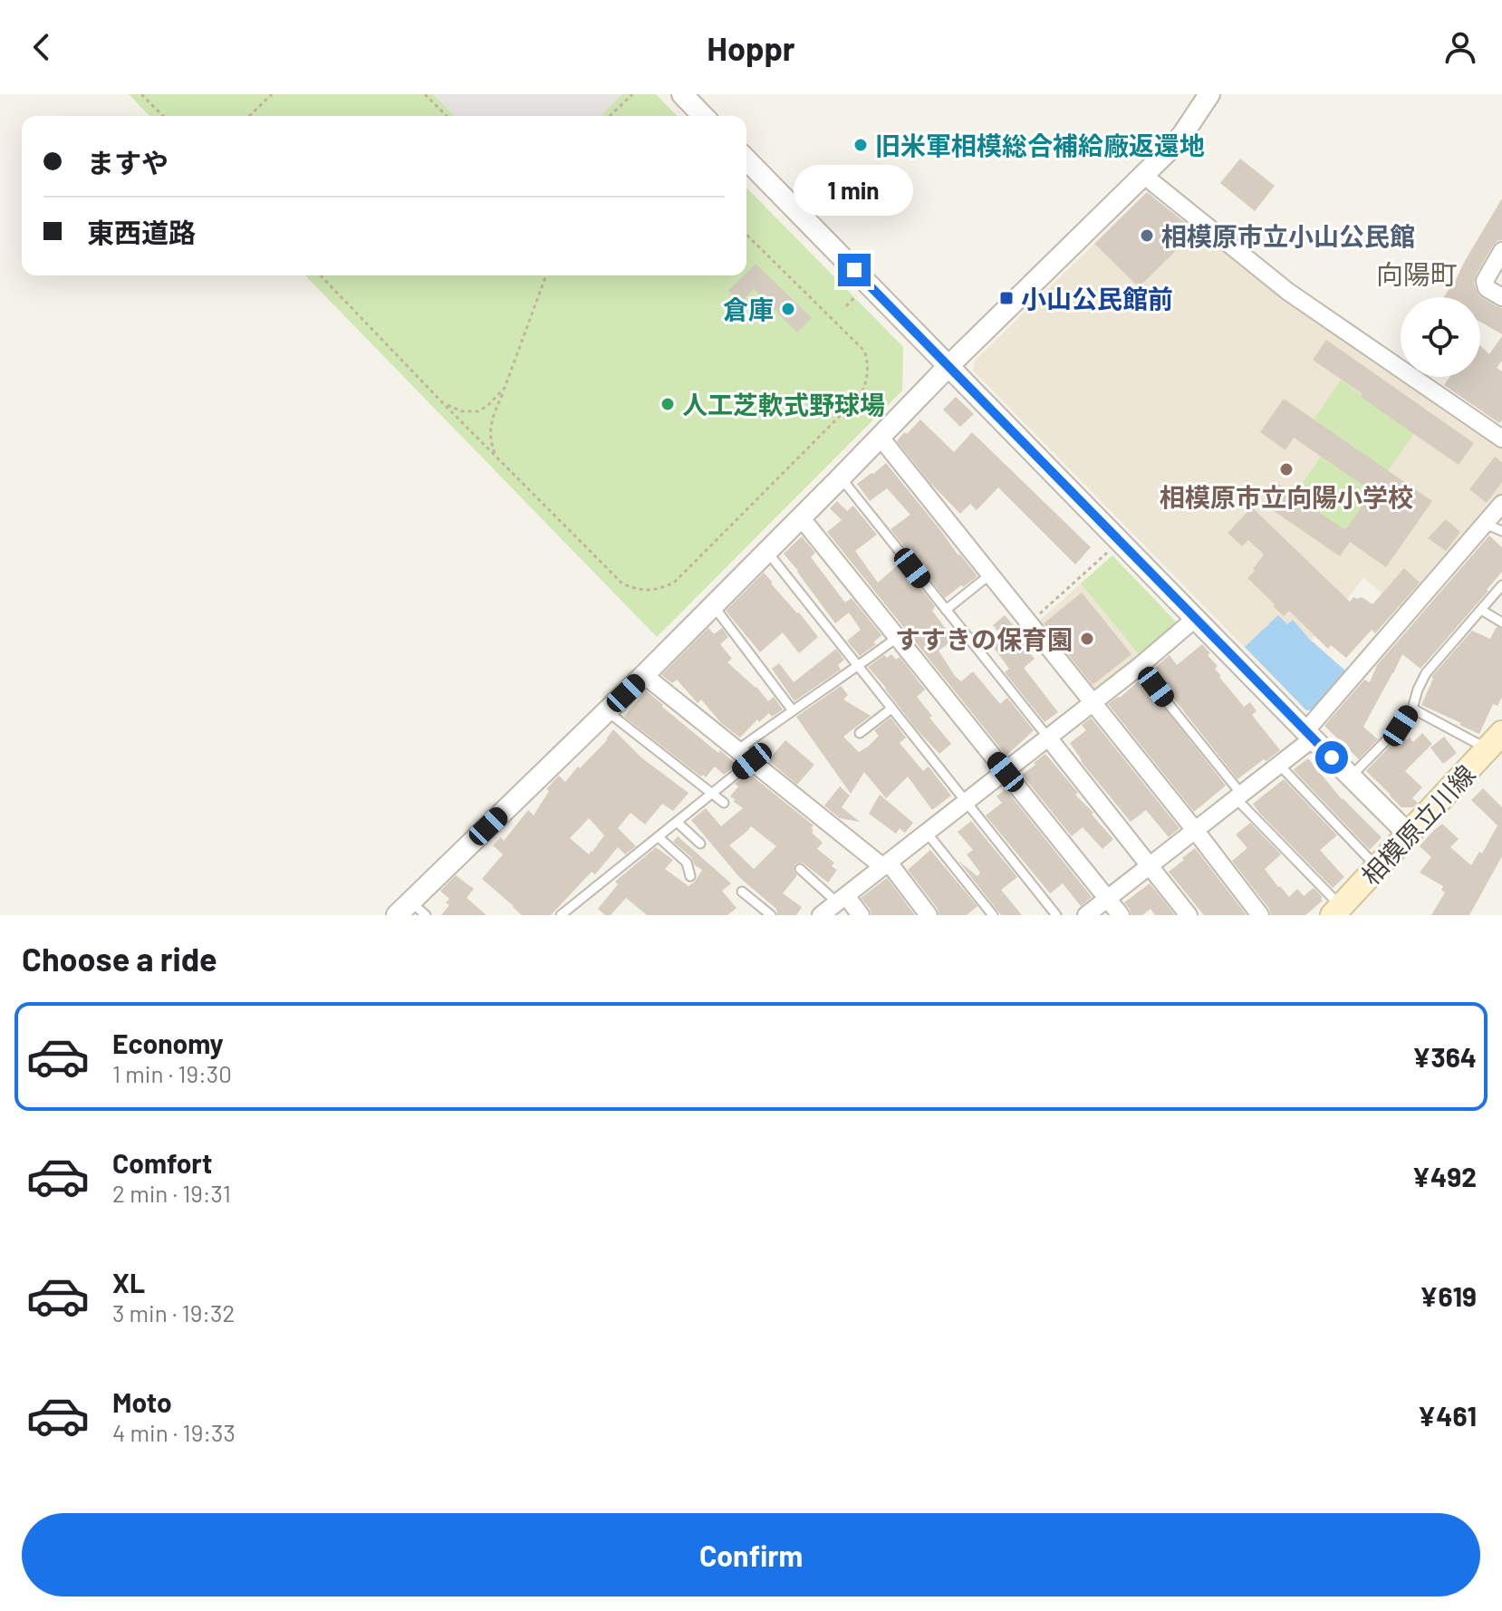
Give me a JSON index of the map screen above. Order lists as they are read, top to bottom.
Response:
{
  "streets": {
    "main road": ["相模原立川線"]
  },
  "districts": ["向陽町"],
  "places": {
    "other": [
      "旧米軍相模総合補給廠返還地",
      "相模原市立小山公民館",
      "倉庫",
      "人工芝軟式野球場",
      "相模原市立向陽小学校",
      "すすきの保育園"
    ],
    "transit": ["小山公民館前"]
  },
  "page": {
    "header": "Hoppr",
    "banner": ["ますや", "東西道路"],
    "bubble": "1 min",
    "heading": "Choose a ride",
    "list": [
      {
        "name": "Economy",
        "note": "1 min · 19:30",
        "value": "¥364"
      },
      {
        "name": "Comfort",
        "note": "2 min · 19:31",
        "value": "¥492"
      },
      {
        "name": "XL",
        "note": "3 min · 19:32",
        "value": "¥619"
      },
      {
        "name": "Moto",
        "note": "4 min · 19:33",
        "value": "¥461"
      }
    ],
    "buttons": "Confirm"
  }
}
